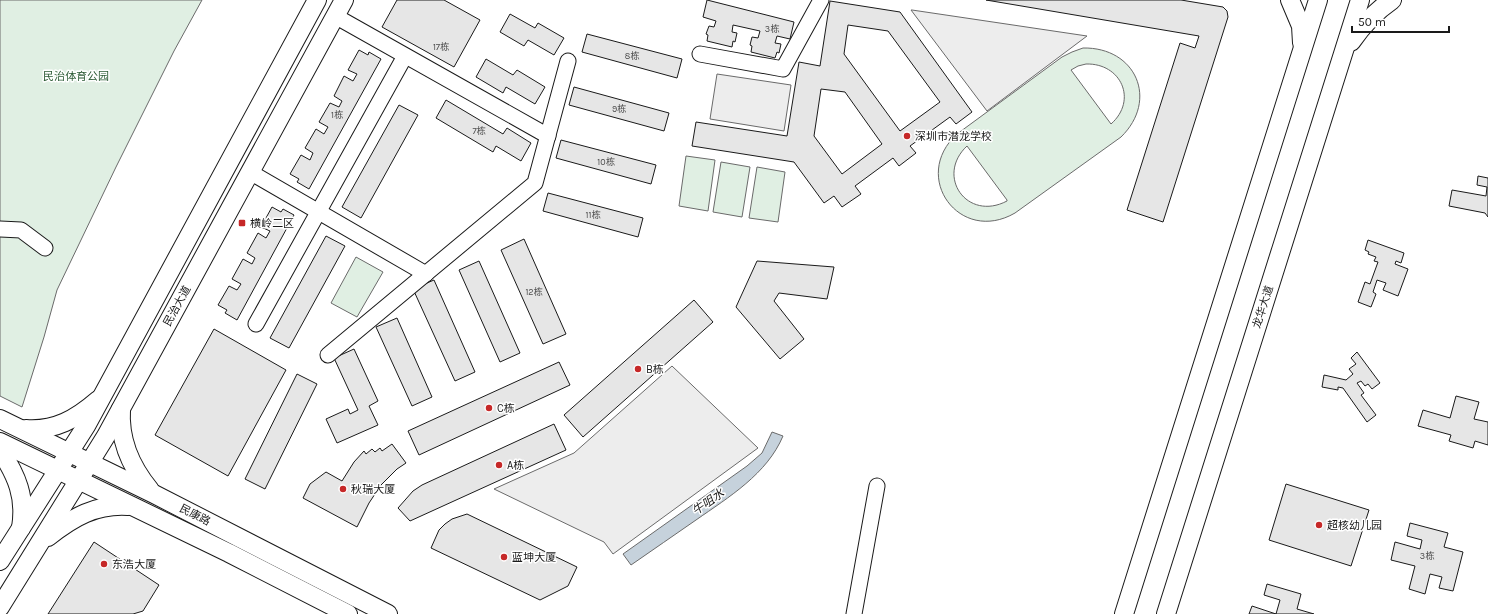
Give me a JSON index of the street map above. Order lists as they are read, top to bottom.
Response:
{
  "streets": {
    "main road": ["民治大道", "龙华大道", "民康路"]
  },
  "crossings": [
    ["民治大道", "民康路"]
  ],
  "water": ["牛咀水"],
  "parks": ["民治体育公园"],
  "places": {
    "other": [
      "深圳市潜龙学校",
      "B栋",
      "C栋",
      "A栋",
      "秋瑞大厦",
      "超核幼儿园",
      "蓝坤大厦",
      "东浩大厦"
    ],
    "transit": ["横岭二区"]
  },
  "house_numbers": [
    "3栋",
    "17栋",
    "8栋",
    "9栋",
    "1栋",
    "7栋",
    "10栋",
    "11栋",
    "12栋",
    "3栋"
  ],
  "scale_bar": "50 m"
}
